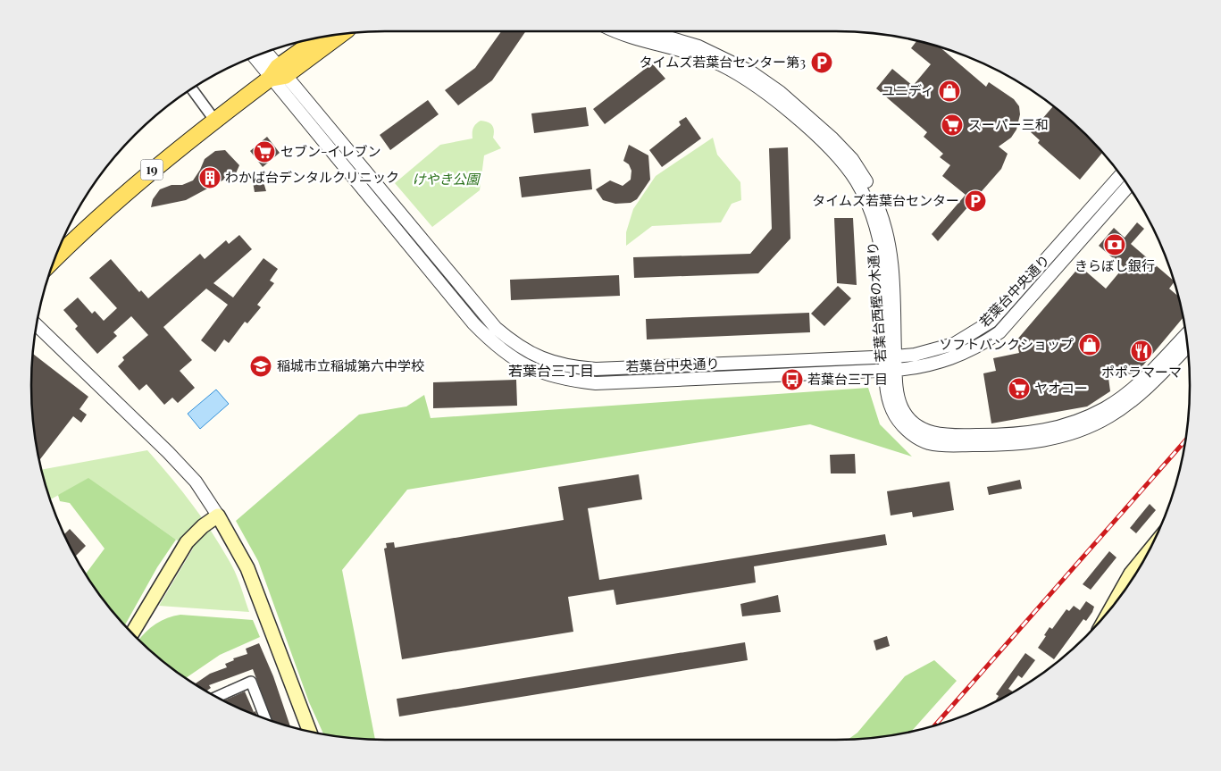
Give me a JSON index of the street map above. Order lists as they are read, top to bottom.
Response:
{
  "streets": {
    "main road": ["19"],
    "street": ["若葉台中央通り", "若葉台西樫の木通り"]
  },
  "crossings": [
    ["19", "若葉台中央通り"],
    ["若葉台中央通り", "若葉台西樫の木通り"]
  ],
  "districts": ["若葉台三丁目"],
  "parks": ["けやき公園"],
  "places": {
    "parking": ["タイムズ若葉台センター第3", "タイムズ若葉台センター"],
    "shop": ["ユニディ", "ソフトバンクショップ"],
    "supermarket": ["スーパー三和", "セブン-イレブン", "ヤオコー"],
    "building": ["わかば台デンタルクリニック"],
    "bank": ["きらぼし銀行"],
    "restaurant": ["ポポラマーマ"],
    "school or university": ["稲城市立稲城第六中学校"],
    "bus stop": ["若葉台三丁目"]
  }
}
